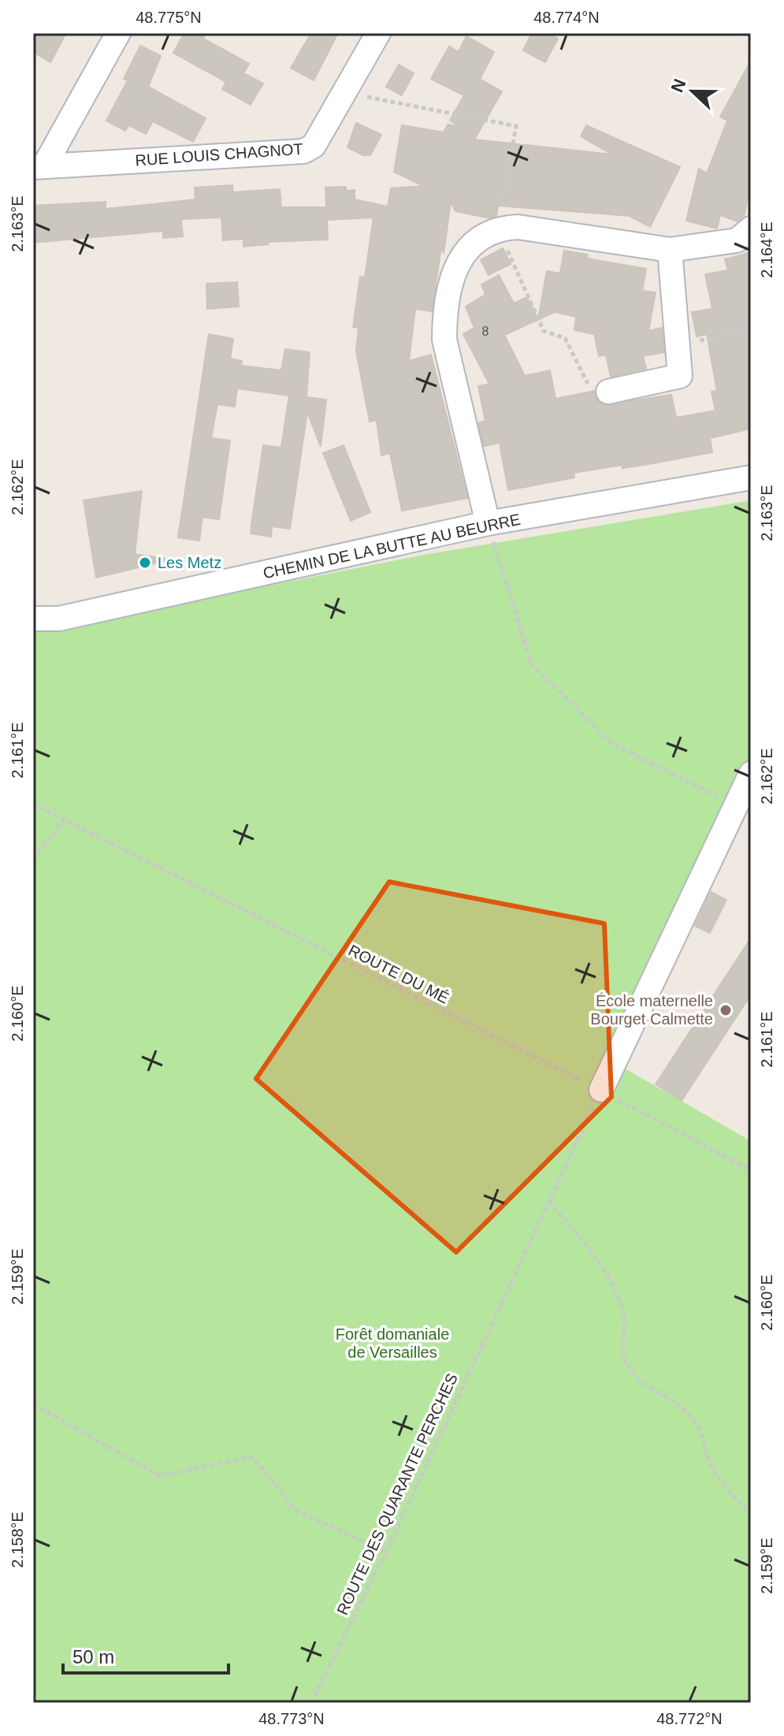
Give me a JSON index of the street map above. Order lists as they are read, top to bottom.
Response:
{
  "streets": {
    "street": ["RUE LOUIS CHAGNOT", "CHEMIN DE LA BUTTE AU BEURRE"],
    "path": ["ROUTE DU MÉ", "ROUTE DES QUARANTE PERCHES"]
  },
  "crossings": [
    ["ROUTE DU MÉ", "ROUTE DES QUARANTE PERCHES"]
  ],
  "parks": ["Forêt domaniale de Versailles"],
  "places": ["Les Metz", "École maternelle Bourget Calmette"],
  "house_numbers": ["8"],
  "scale_bar": "50 m",
  "north": "left",
  "coordinates": [
    "48.775°N",
    "48.774°N",
    "2.163°E",
    "2.164°E",
    "2.162°E",
    "2.161°E",
    "2.160°E",
    "2.159°E",
    "2.158°E",
    "48.773°N",
    "48.772°N"
  ]
}
